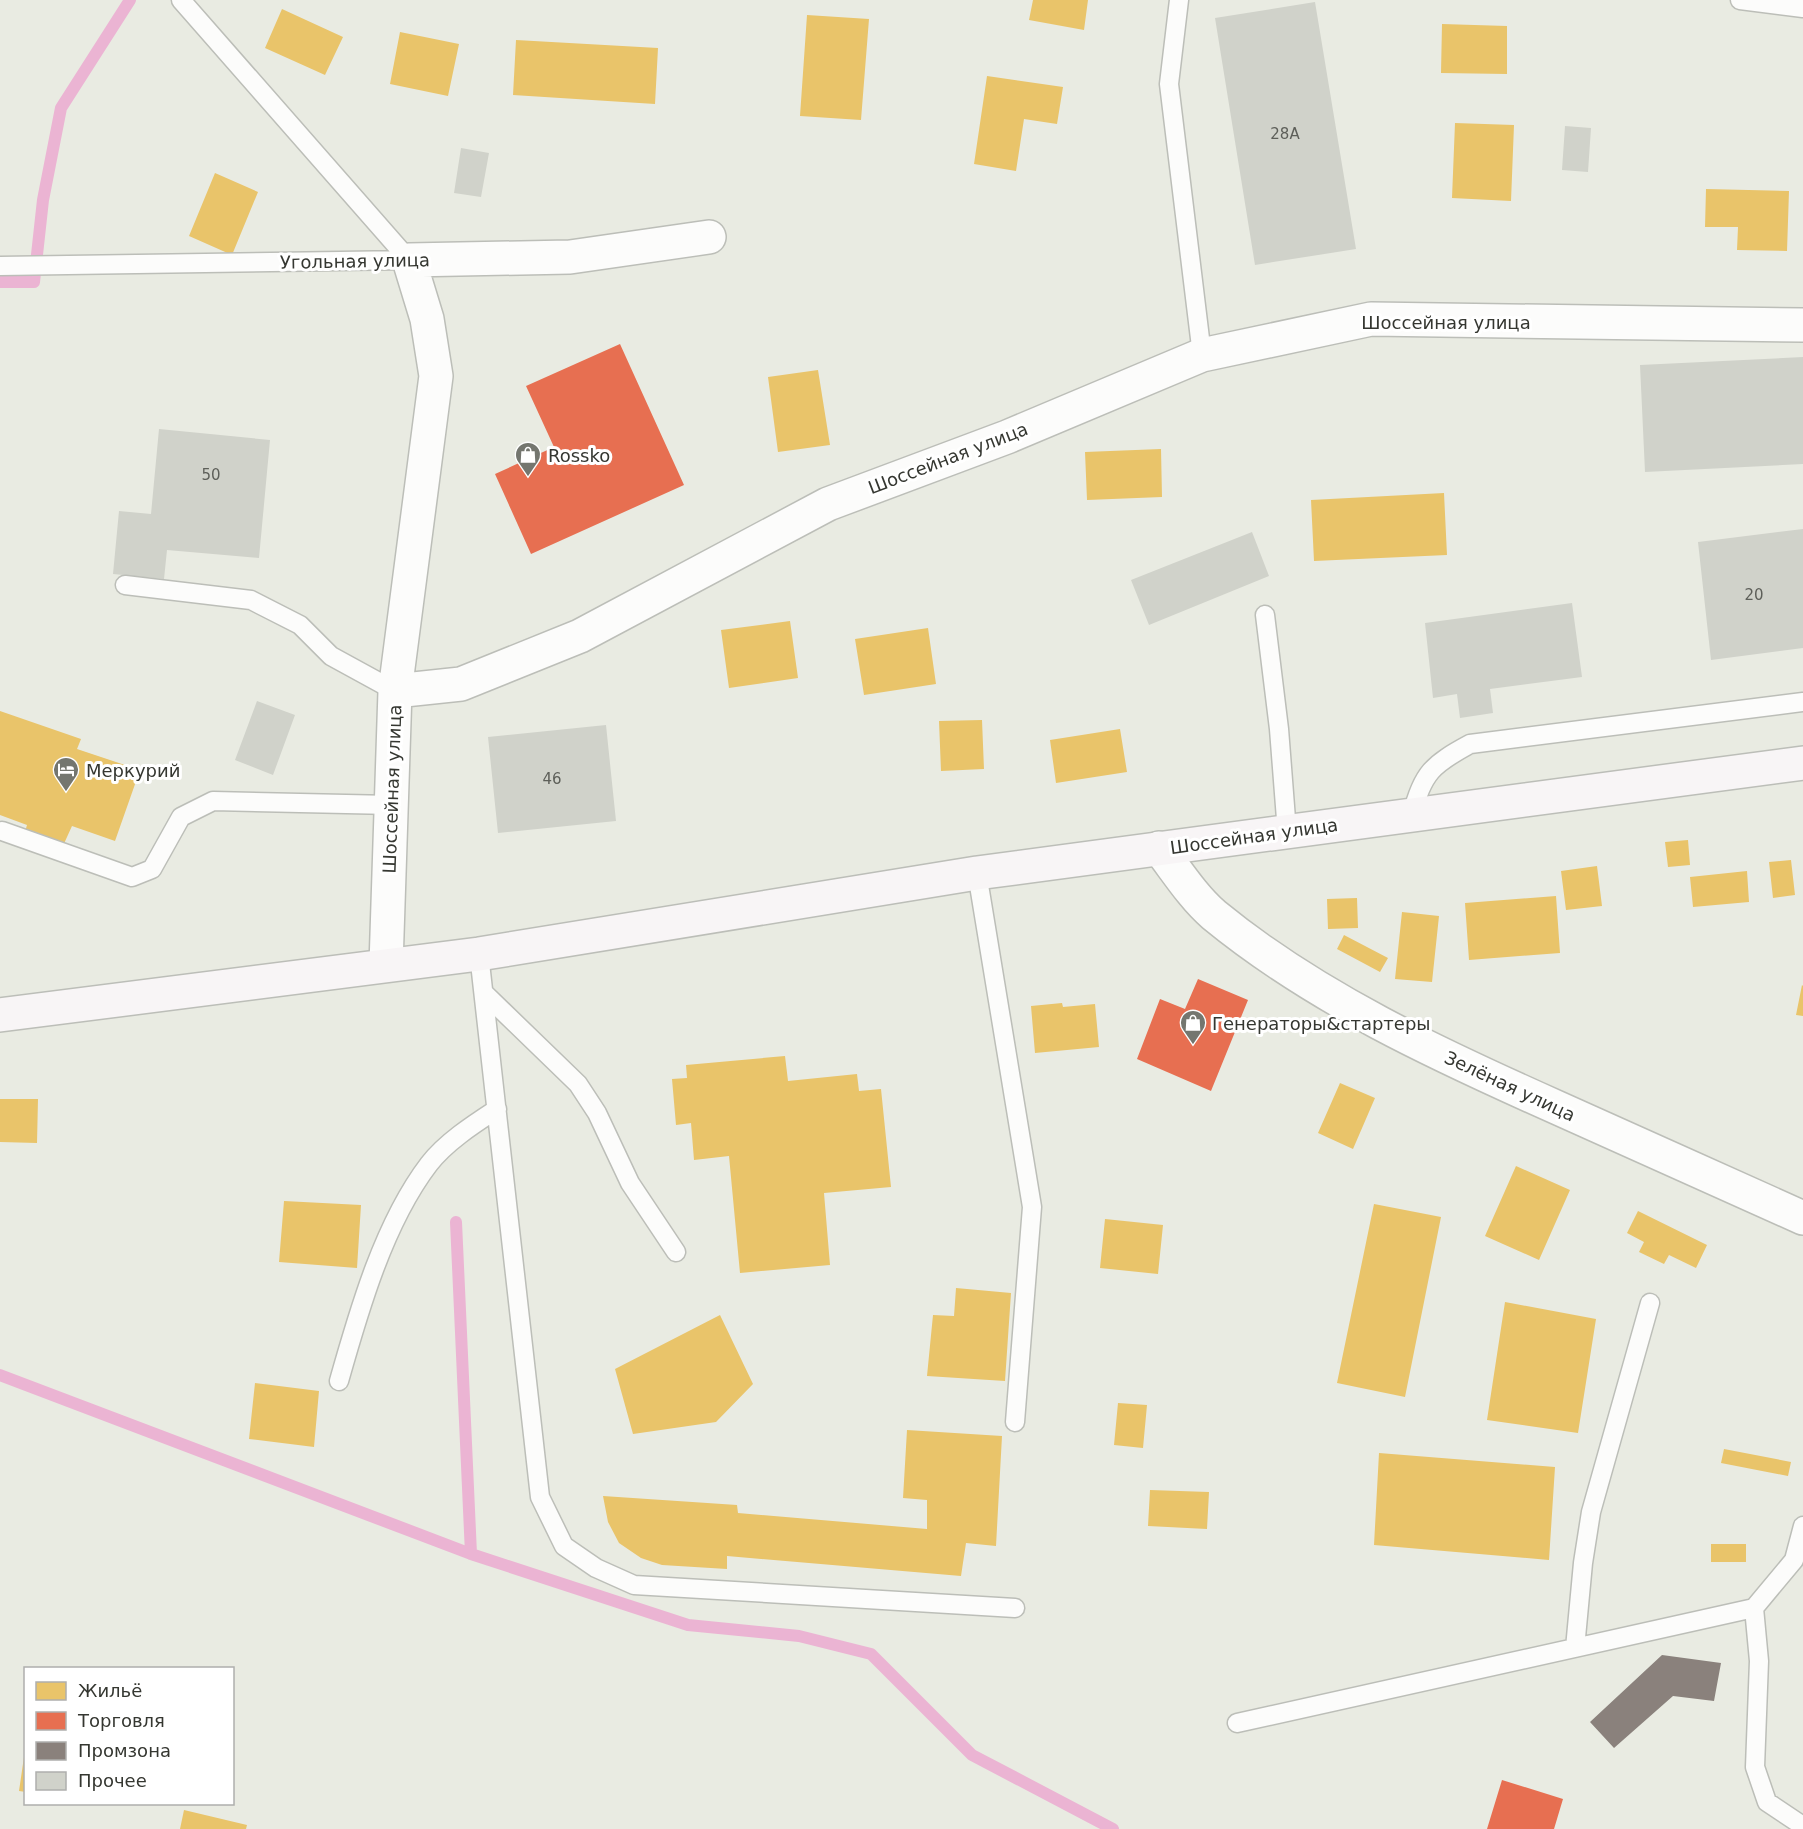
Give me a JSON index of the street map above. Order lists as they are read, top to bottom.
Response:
{
  "streets": {
    "main road": ["Шоссейная улица"],
    "street": ["Угольная улица", "Зелёная улица"]
  },
  "crossings": [
    ["Шоссейная улица", "Зелёная улица"]
  ],
  "places": {
    "shop": ["Rossko", "Генераторы&стартеры"],
    "hotel": ["Меркурий"]
  },
  "house_numbers": [
    "28А",
    "50",
    "20",
    "46"
  ],
  "legend": [
    "Жильё",
    "Торговля",
    "Промзона",
    "Прочее"
  ]
}
